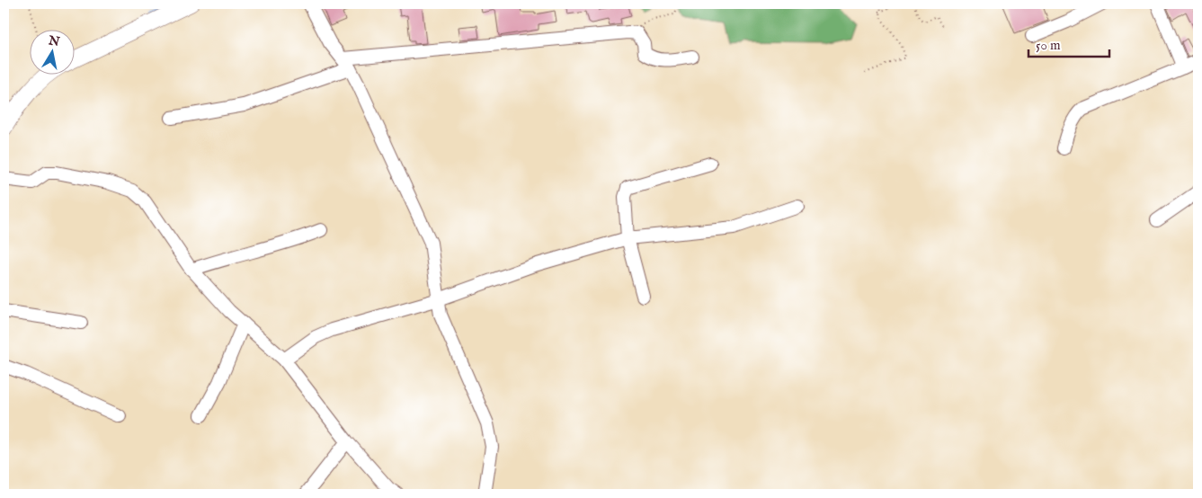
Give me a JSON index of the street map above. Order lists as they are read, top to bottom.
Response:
{
  "scale_bar": "50 m",
  "north": "top"
}
